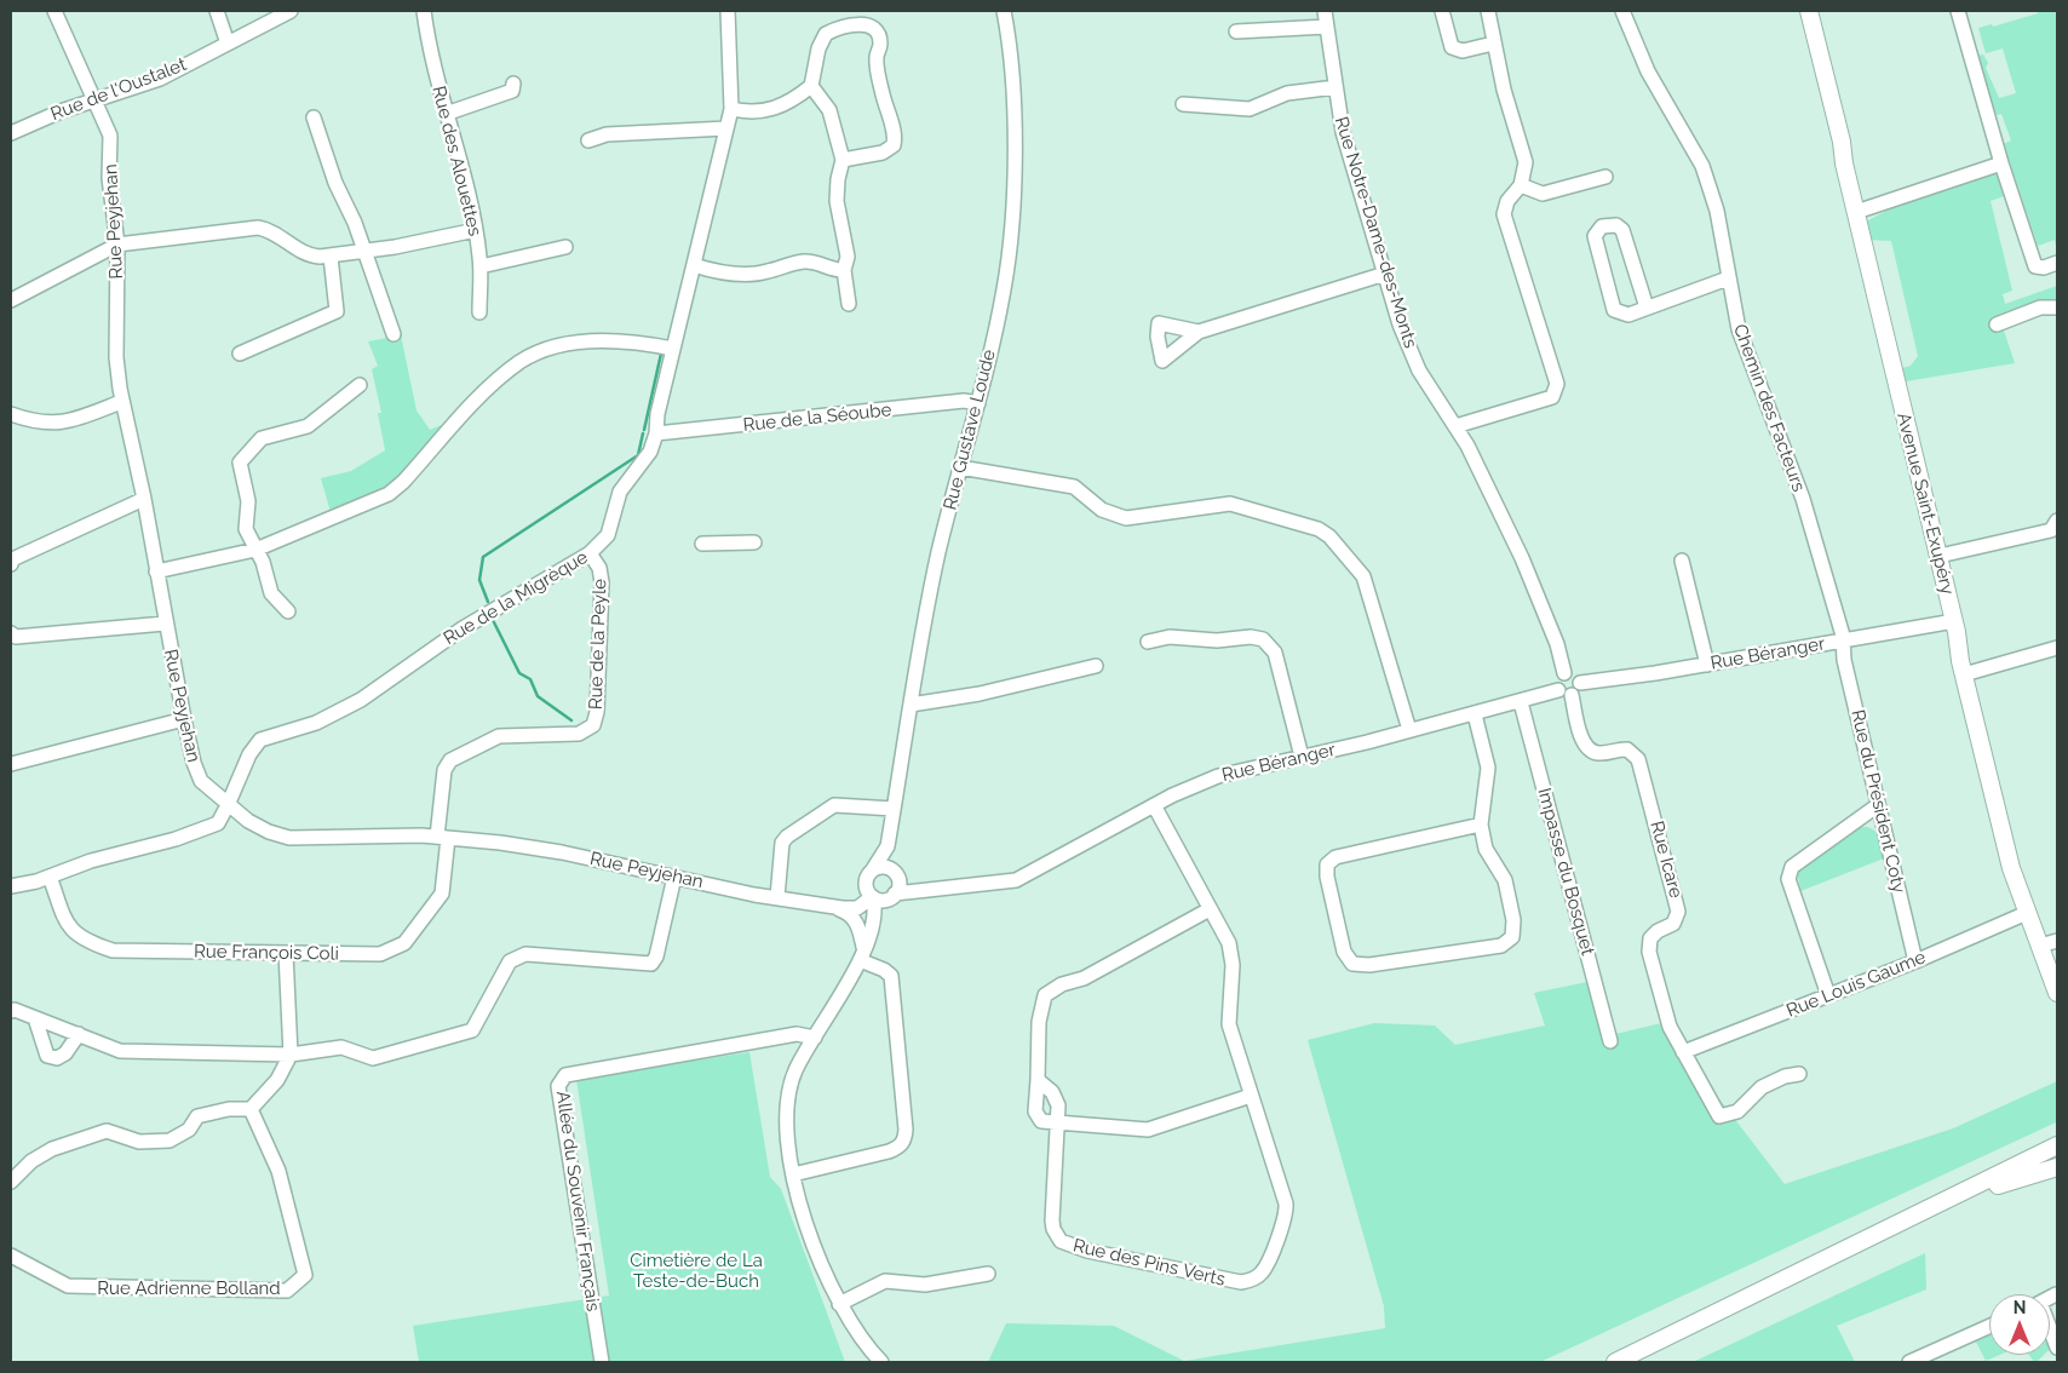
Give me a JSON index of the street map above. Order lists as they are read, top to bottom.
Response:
{
  "streets": {
    "main road": ["Avenue Saint-Exupéry"],
    "street": [
      "Rue de l'Oustalet",
      "Rue des Alouettes",
      "Rue Peyjehan",
      "Rue Notre-Dame-des-Monts",
      "Chemin des Facteurs",
      "Rue de la Séoube",
      "Rue Gustave Loude",
      "Rue de la Migrèque",
      "Rue de la Peyle",
      "Rue Béranger",
      "Rue du Président Coty",
      "Rue Icare",
      "Impasse du Bosquet",
      "Rue François Coli",
      "Rue Louis Gaume",
      "Allée du Souvenir Français",
      "Rue des Pins Verts",
      "Rue Adrienne Bolland"
    ]
  },
  "crossings": [
    ["Rue de l'Oustalet", "Rue Peyjehan"],
    ["Rue Peyjehan", "Rue Gustave Loude"],
    ["Rue Peyjehan", "Rue de la Migrèque"],
    ["Rue Peyjehan", "Rue de la Peyle"],
    ["Rue Peyjehan", "Rue Béranger"],
    ["Rue Peyjehan", "Rue François Coli"],
    ["Rue Notre-Dame-des-Monts", "Rue Béranger"],
    ["Rue Notre-Dame-des-Monts", "Rue Icare"],
    ["Chemin des Facteurs", "Rue Béranger"],
    ["Chemin des Facteurs", "Rue du Président Coty"],
    ["Rue de la Séoube", "Rue Gustave Loude"],
    ["Rue de la Séoube", "Rue de la Migrèque"],
    ["Rue Gustave Loude", "Rue Béranger"],
    ["Avenue Saint-Exupéry", "Rue Béranger"],
    ["Avenue Saint-Exupéry", "Rue Louis Gaume"],
    ["Rue de la Migrèque", "Rue de la Peyle"],
    ["Rue de la Migrèque", "Rue François Coli"],
    ["Rue de la Peyle", "Rue François Coli"],
    ["Rue Béranger", "Rue du Président Coty"],
    ["Rue Béranger", "Rue Icare"],
    ["Rue Béranger", "Impasse du Bosquet"],
    ["Rue Béranger", "Rue des Pins Verts"],
    ["Rue du Président Coty", "Rue Louis Gaume"],
    ["Rue Icare", "Rue Louis Gaume"]
  ],
  "parks": ["Cimetière de La Teste-de-Buch"],
  "north": "top"
}
